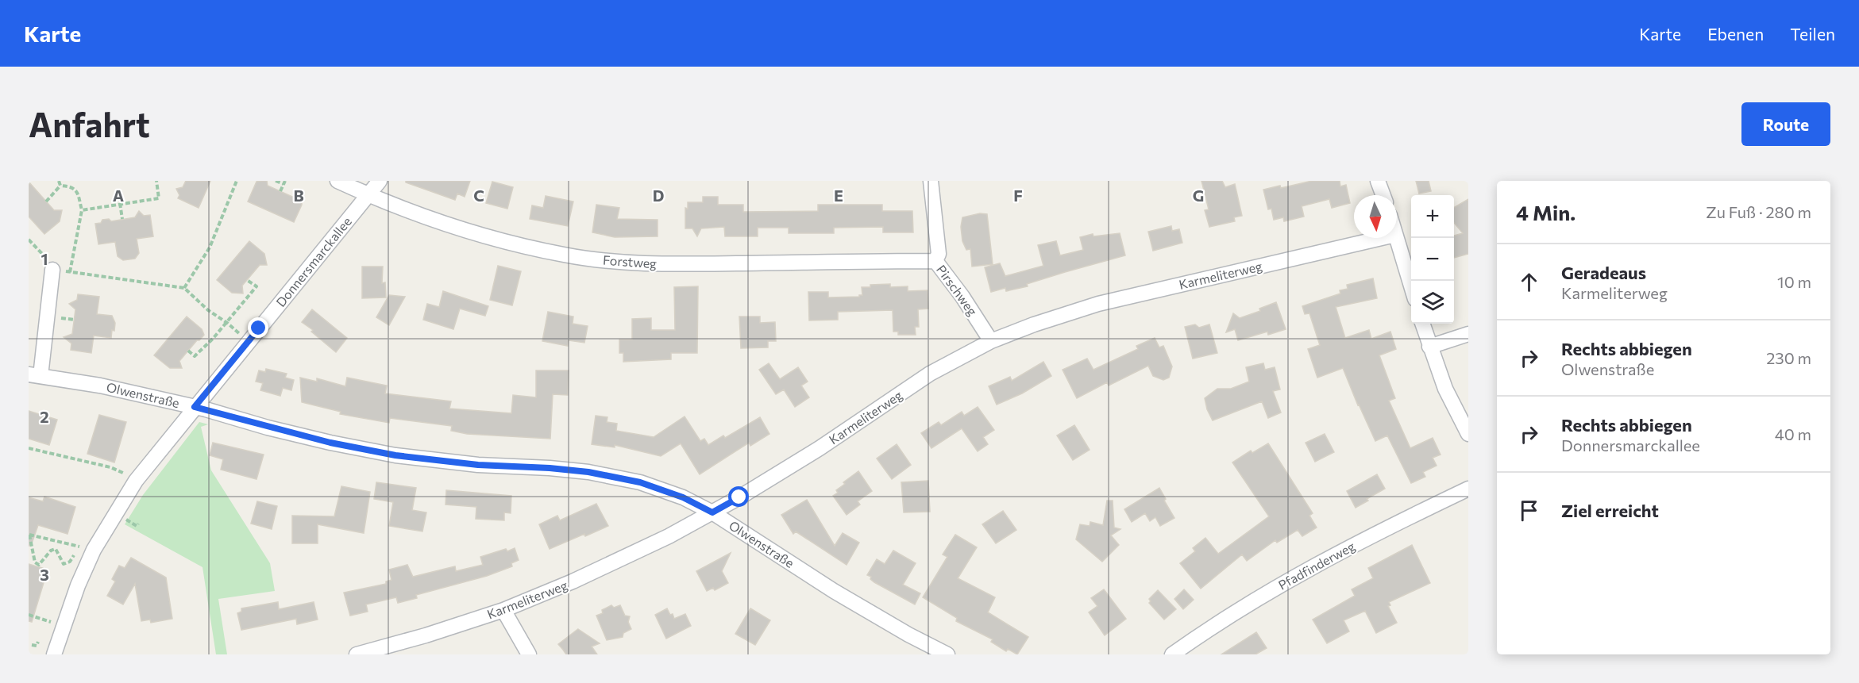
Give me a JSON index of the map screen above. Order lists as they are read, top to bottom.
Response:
{
  "streets": {
    "street": [
      "Donnersmarckallee",
      "Forstweg",
      "Karmeliterweg",
      "Pirschweg",
      "Olwenstraße",
      "Pfadfinderweg"
    ]
  },
  "crossings": [
    ["Donnersmarckallee", "Forstweg"],
    ["Donnersmarckallee", "Olwenstraße"],
    ["Forstweg", "Pirschweg"],
    ["Karmeliterweg", "Pirschweg"],
    ["Karmeliterweg", "Olwenstraße"]
  ],
  "north": "bottom",
  "page": {
    "header": "Karte",
    "nav": ["Karte", "Ebenen", "Teilen"],
    "buttons": "Route",
    "title": "Anfahrt",
    "heading": ["4 Min.", "Zu Fuß · 280 m"],
    "map_buttons": ["+", "−"],
    "list": [
      ["Geradeaus", "Karmeliterweg", "10 m"],
      ["Rechts abbiegen", "Olwenstraße", "230 m"],
      ["Rechts abbiegen", "Donnersmarckallee", "40 m"],
      "Ziel erreicht"
    ]
  },
  "grid": {
    "columns": [
      "A",
      "B",
      "C",
      "D",
      "E",
      "F",
      "G"
    ],
    "rows": ["1", "2", "3"]
  }
}
